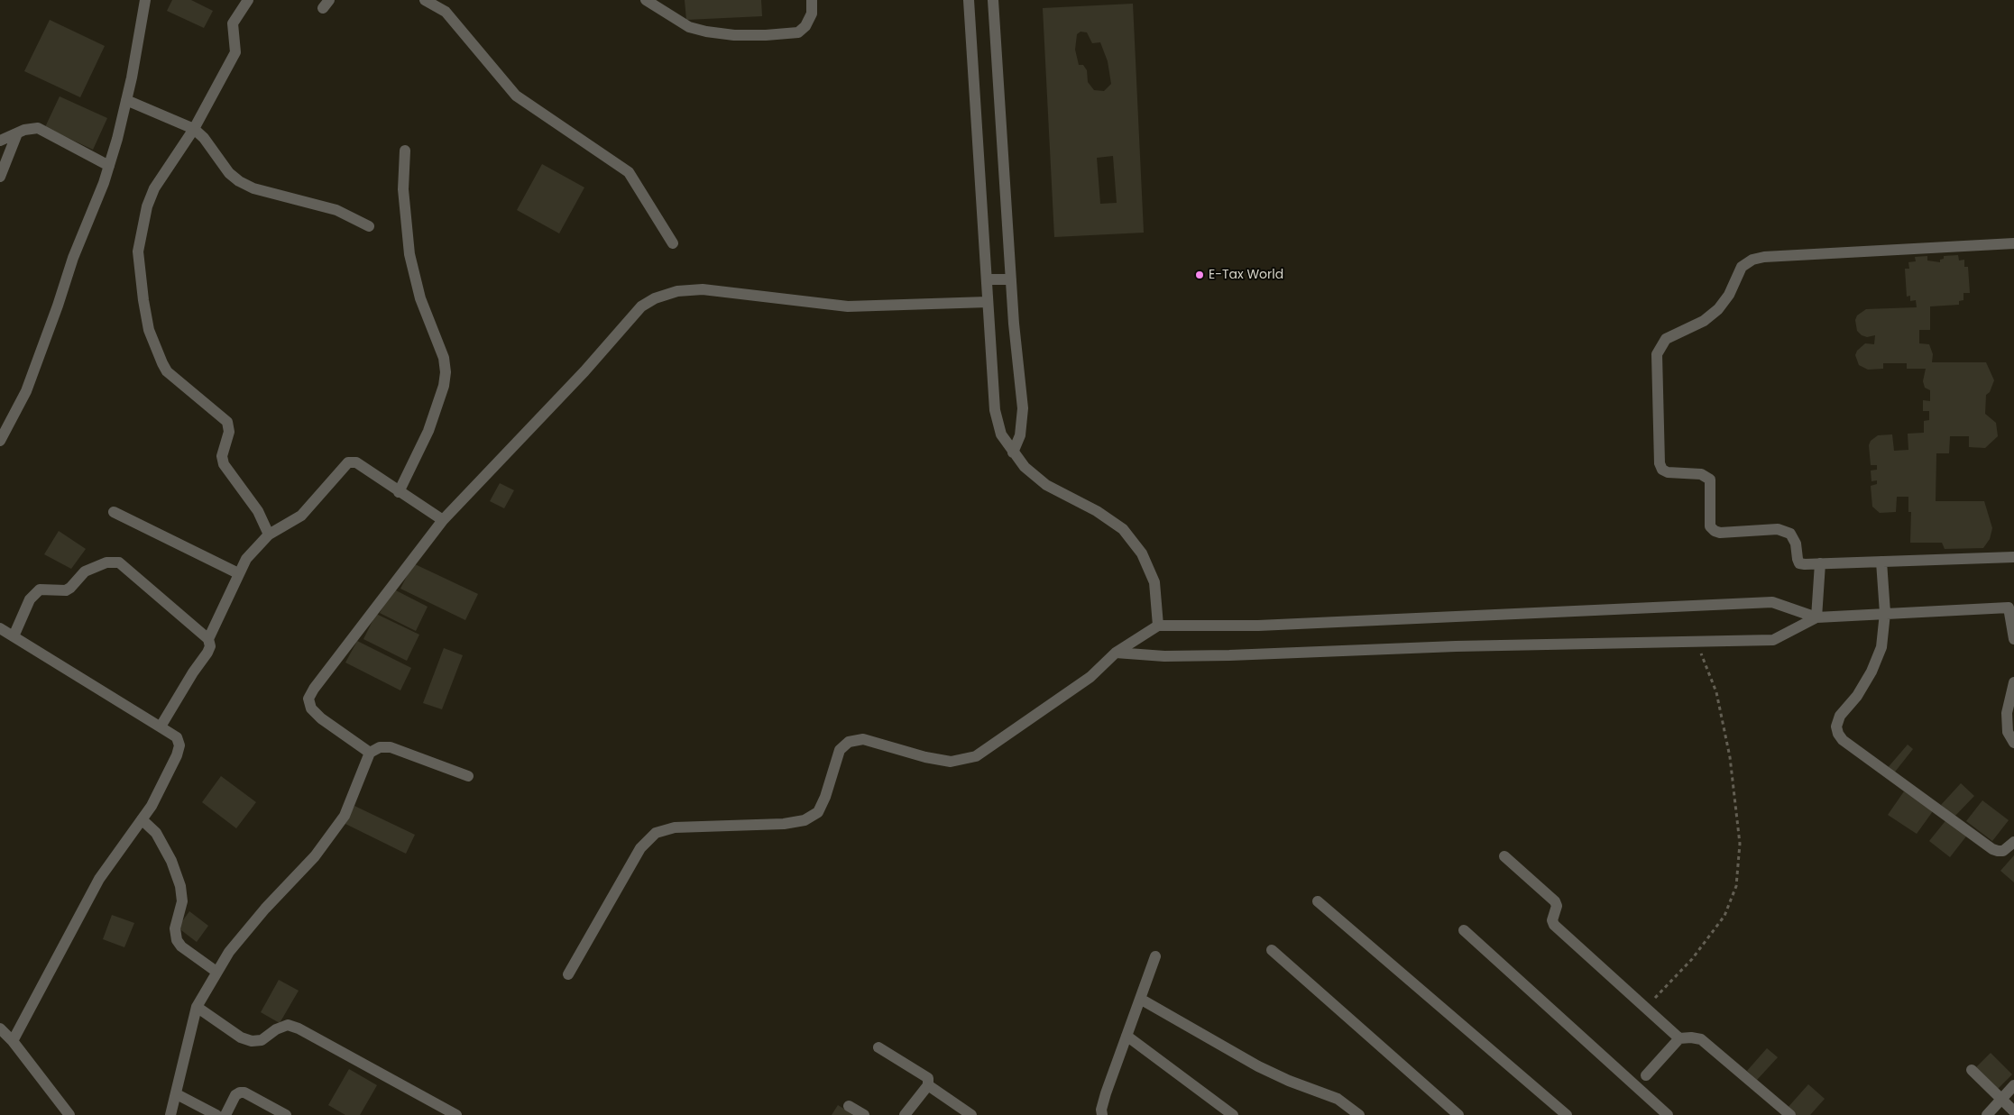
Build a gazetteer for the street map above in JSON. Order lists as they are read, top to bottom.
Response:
{
  "places": ["E-Tax World"]
}
